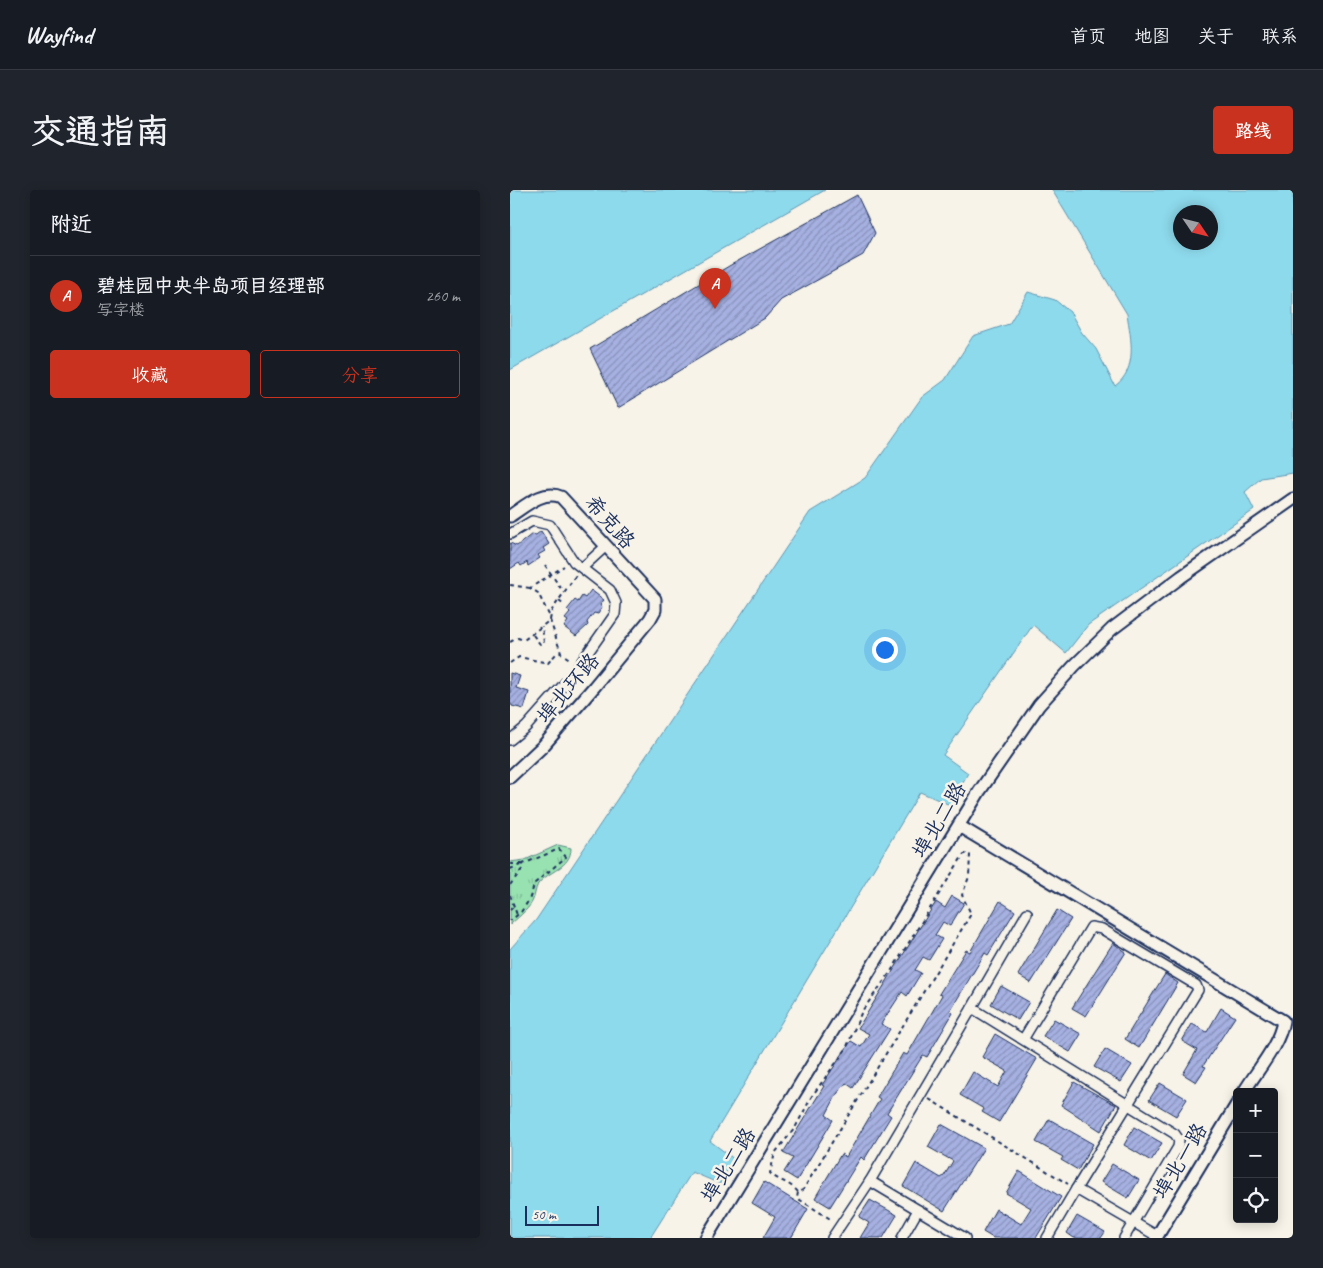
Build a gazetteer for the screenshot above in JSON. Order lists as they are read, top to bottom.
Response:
{
  "streets": {
    "street": [
      "希克路",
      "埠北环路",
      "埠北二路",
      "埠北一路"
    ]
  },
  "crossings": [
    ["希克路", "埠北环路"]
  ],
  "scale_bar": "50 m",
  "north": "bottom right",
  "page": {
    "header": "Wayfind",
    "nav": [
      "首页",
      "地图",
      "关于",
      "联系"
    ],
    "buttons": [
      "路线",
      ["收藏", "分享"]
    ],
    "title": "交通指南",
    "heading": "附近",
    "list": [
      {
        "mark": "A",
        "name": "碧桂园中央半岛项目经理部",
        "note": "写字楼",
        "value": "260 m"
      }
    ],
    "pins": "A",
    "map_buttons": ["+", "−"],
    "scale": "50 m"
  }
}
